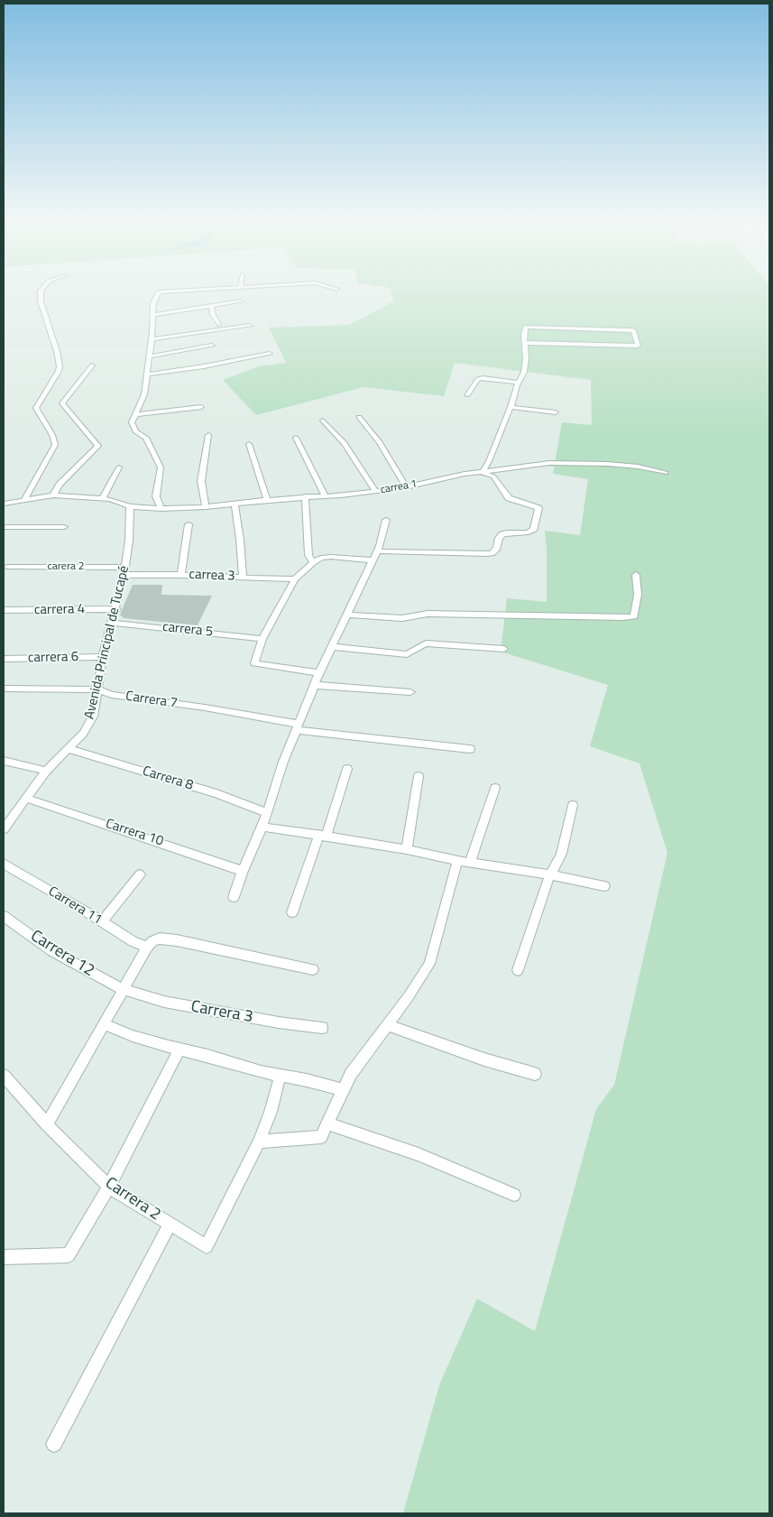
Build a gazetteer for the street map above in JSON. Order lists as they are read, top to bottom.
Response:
{
  "streets": {
    "street": [
      "carrea 1",
      "carera 2",
      "carrea 3",
      "carrera 4",
      "carrera 5",
      "Avenida Principal de Tucapé",
      "carrera 6",
      "Carrera 7",
      "Carrera 8",
      "Carrera 10",
      "Carrera 11",
      "Carrera 12",
      "Carrera 3",
      "Carrera 2"
    ]
  },
  "crossings": [
    ["carrea 1", "Avenida Principal de Tucapé"],
    ["carera 2", "carrea 3"],
    ["carera 2", "Avenida Principal de Tucapé"],
    ["carrera 4", "Avenida Principal de Tucapé"],
    ["carrera 5", "Avenida Principal de Tucapé"],
    ["Avenida Principal de Tucapé", "carrera 6"],
    ["Avenida Principal de Tucapé", "Carrera 7"],
    ["Avenida Principal de Tucapé", "Carrera 8"],
    ["Avenida Principal de Tucapé", "Carrera 10"],
    ["Carrera 12", "Carrera 3"]
  ]
}
